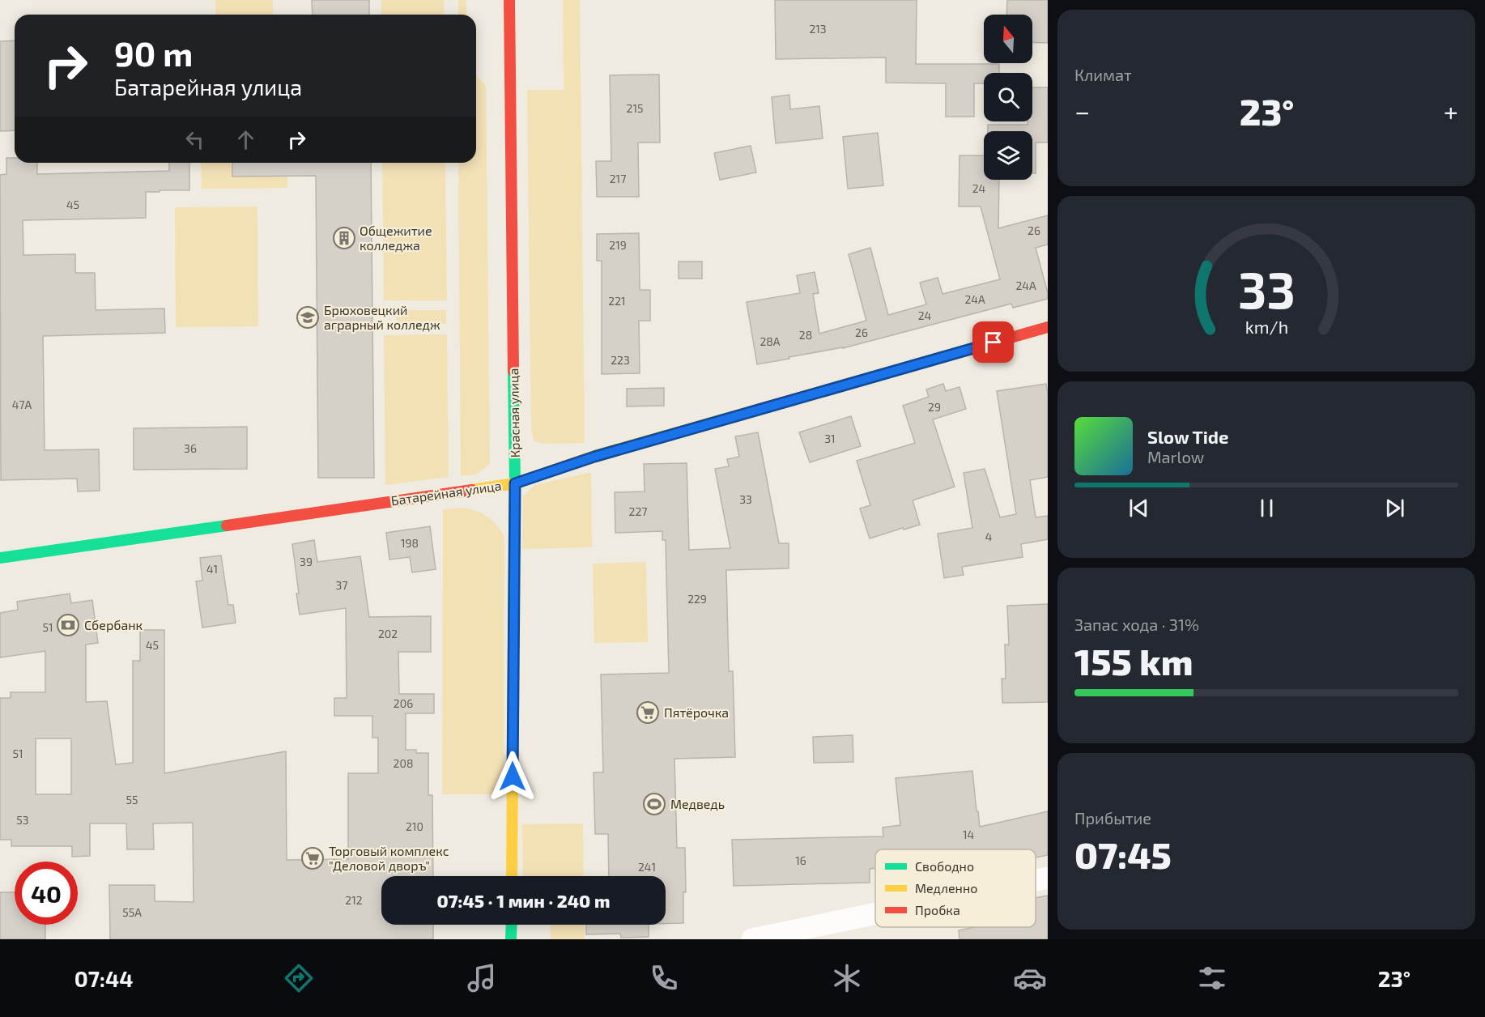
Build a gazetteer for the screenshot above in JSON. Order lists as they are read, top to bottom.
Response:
{
  "streets": {
    "street": ["Красная улица", "Батарейная улица"]
  },
  "crossings": [
    ["Красная улица", "Батарейная улица"]
  ],
  "places": {
    "building": ["Общежитие колледжа"],
    "school or university": ["Брюховецкий аграрный колледж"],
    "bank": ["Сбербанк"],
    "supermarket": ["Пятёрочка", "Торговый комплекс \"Деловой дворъ\""],
    "sports": ["Медведь"]
  },
  "house_numbers": [
    "213",
    "215",
    "217",
    "24",
    "45",
    "26",
    "219",
    "24А",
    "24А",
    "221",
    "24",
    "26",
    "28",
    "28А",
    "223",
    "47А",
    "29",
    "31",
    "36",
    "33",
    "227",
    "4",
    "198",
    "39",
    "41",
    "37",
    "229",
    "51",
    "202",
    "45",
    "206",
    "51",
    "208",
    "55",
    "53",
    "210",
    "14",
    "16",
    "241",
    "212",
    "55А"
  ],
  "legend": ["Свободно", "Медленно", "Пробка"],
  "north": "top",
  "page": {
    "tile": [
      "Климат",
      ["Запас хода · 31%", "155 km"],
      ["Прибытие", "07:45"]
    ],
    "turn": ["90 m", "Батарейная улица"],
    "heat": ["−", "23°", "+"],
    "song": ["Slow Tide", "Marlow"],
    "limit": "40",
    "trip": "07:45 · 1 мин · 240 m",
    "tabs": ["07:44", "23°"],
    "gauge": ["33", "km/h"]
  }
}
